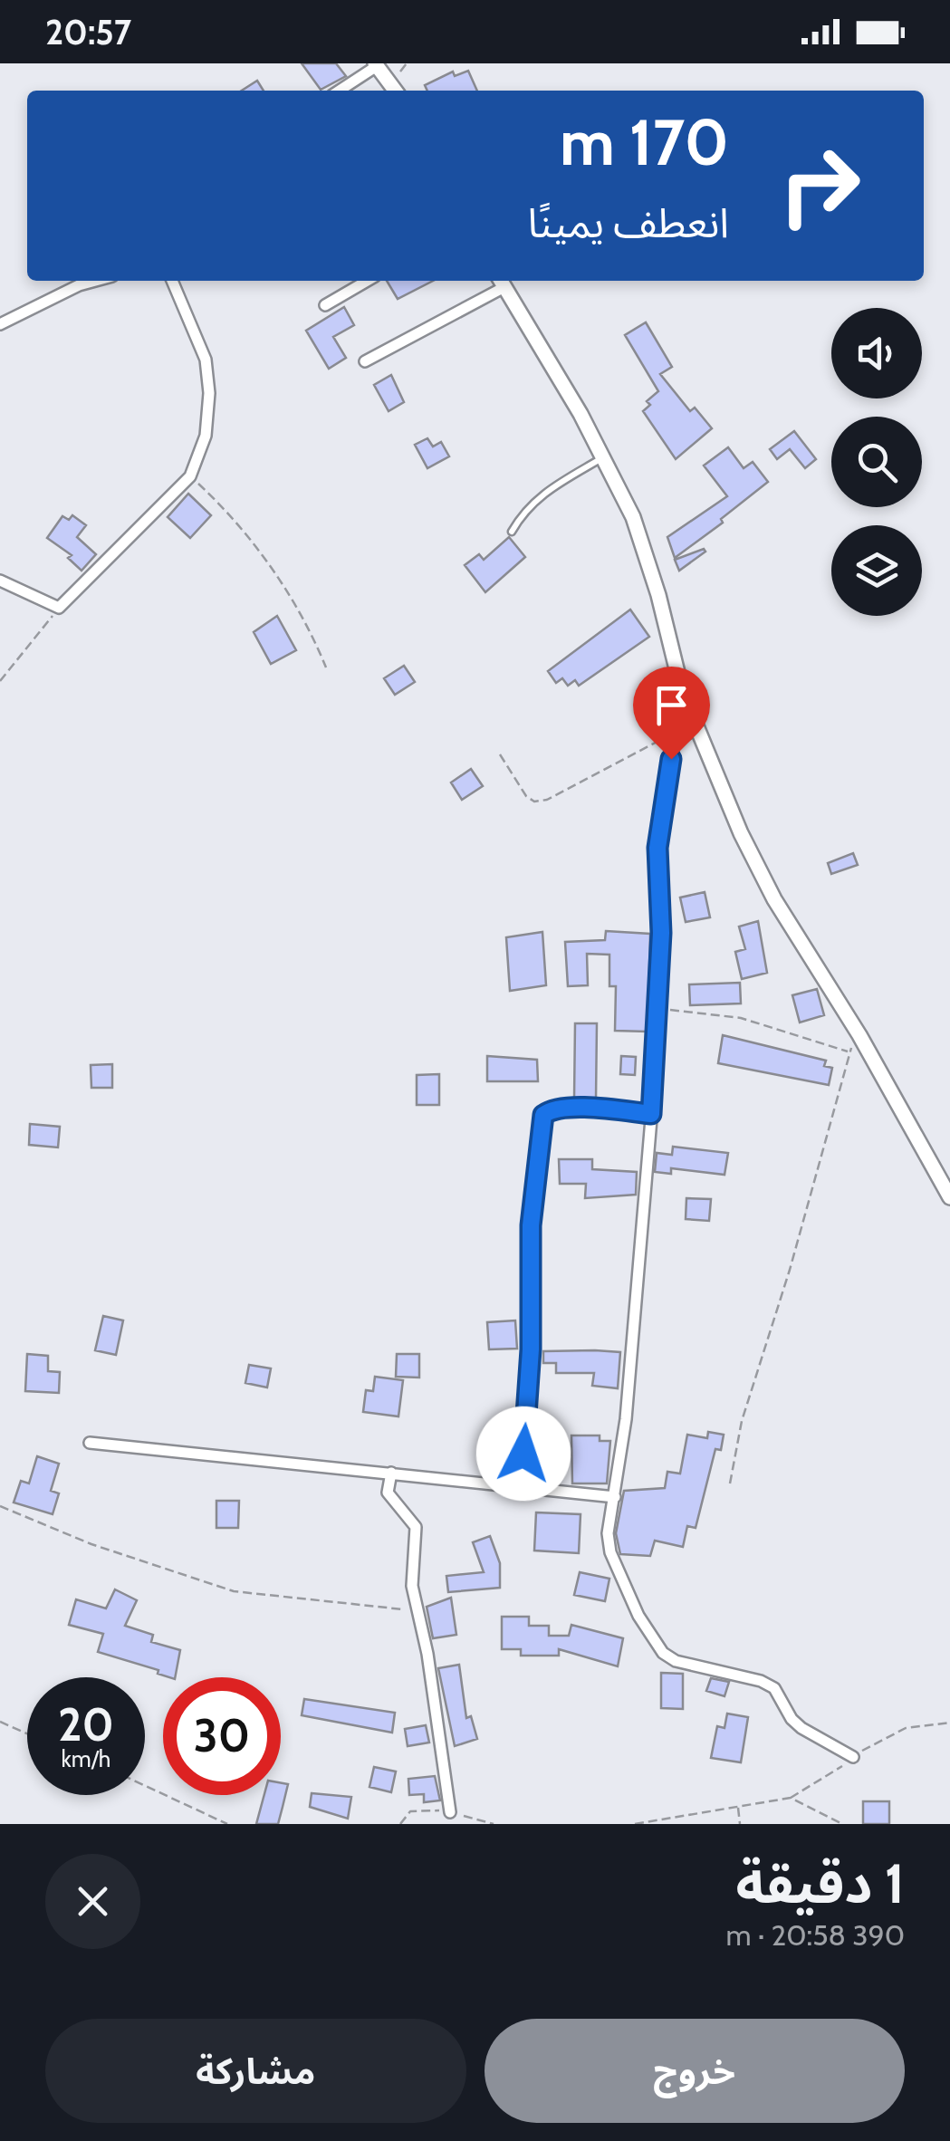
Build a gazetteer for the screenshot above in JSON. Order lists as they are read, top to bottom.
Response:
{
  "page": {
    "status": "20:57",
    "turn": ["170 m", "انعطف يمينًا"],
    "speed": "20 km/h",
    "limit": "30",
    "heading": ["1 دقيقة", "390 m · 20:58"],
    "buttons": ["خروج", "مشاركة"]
  }
}
